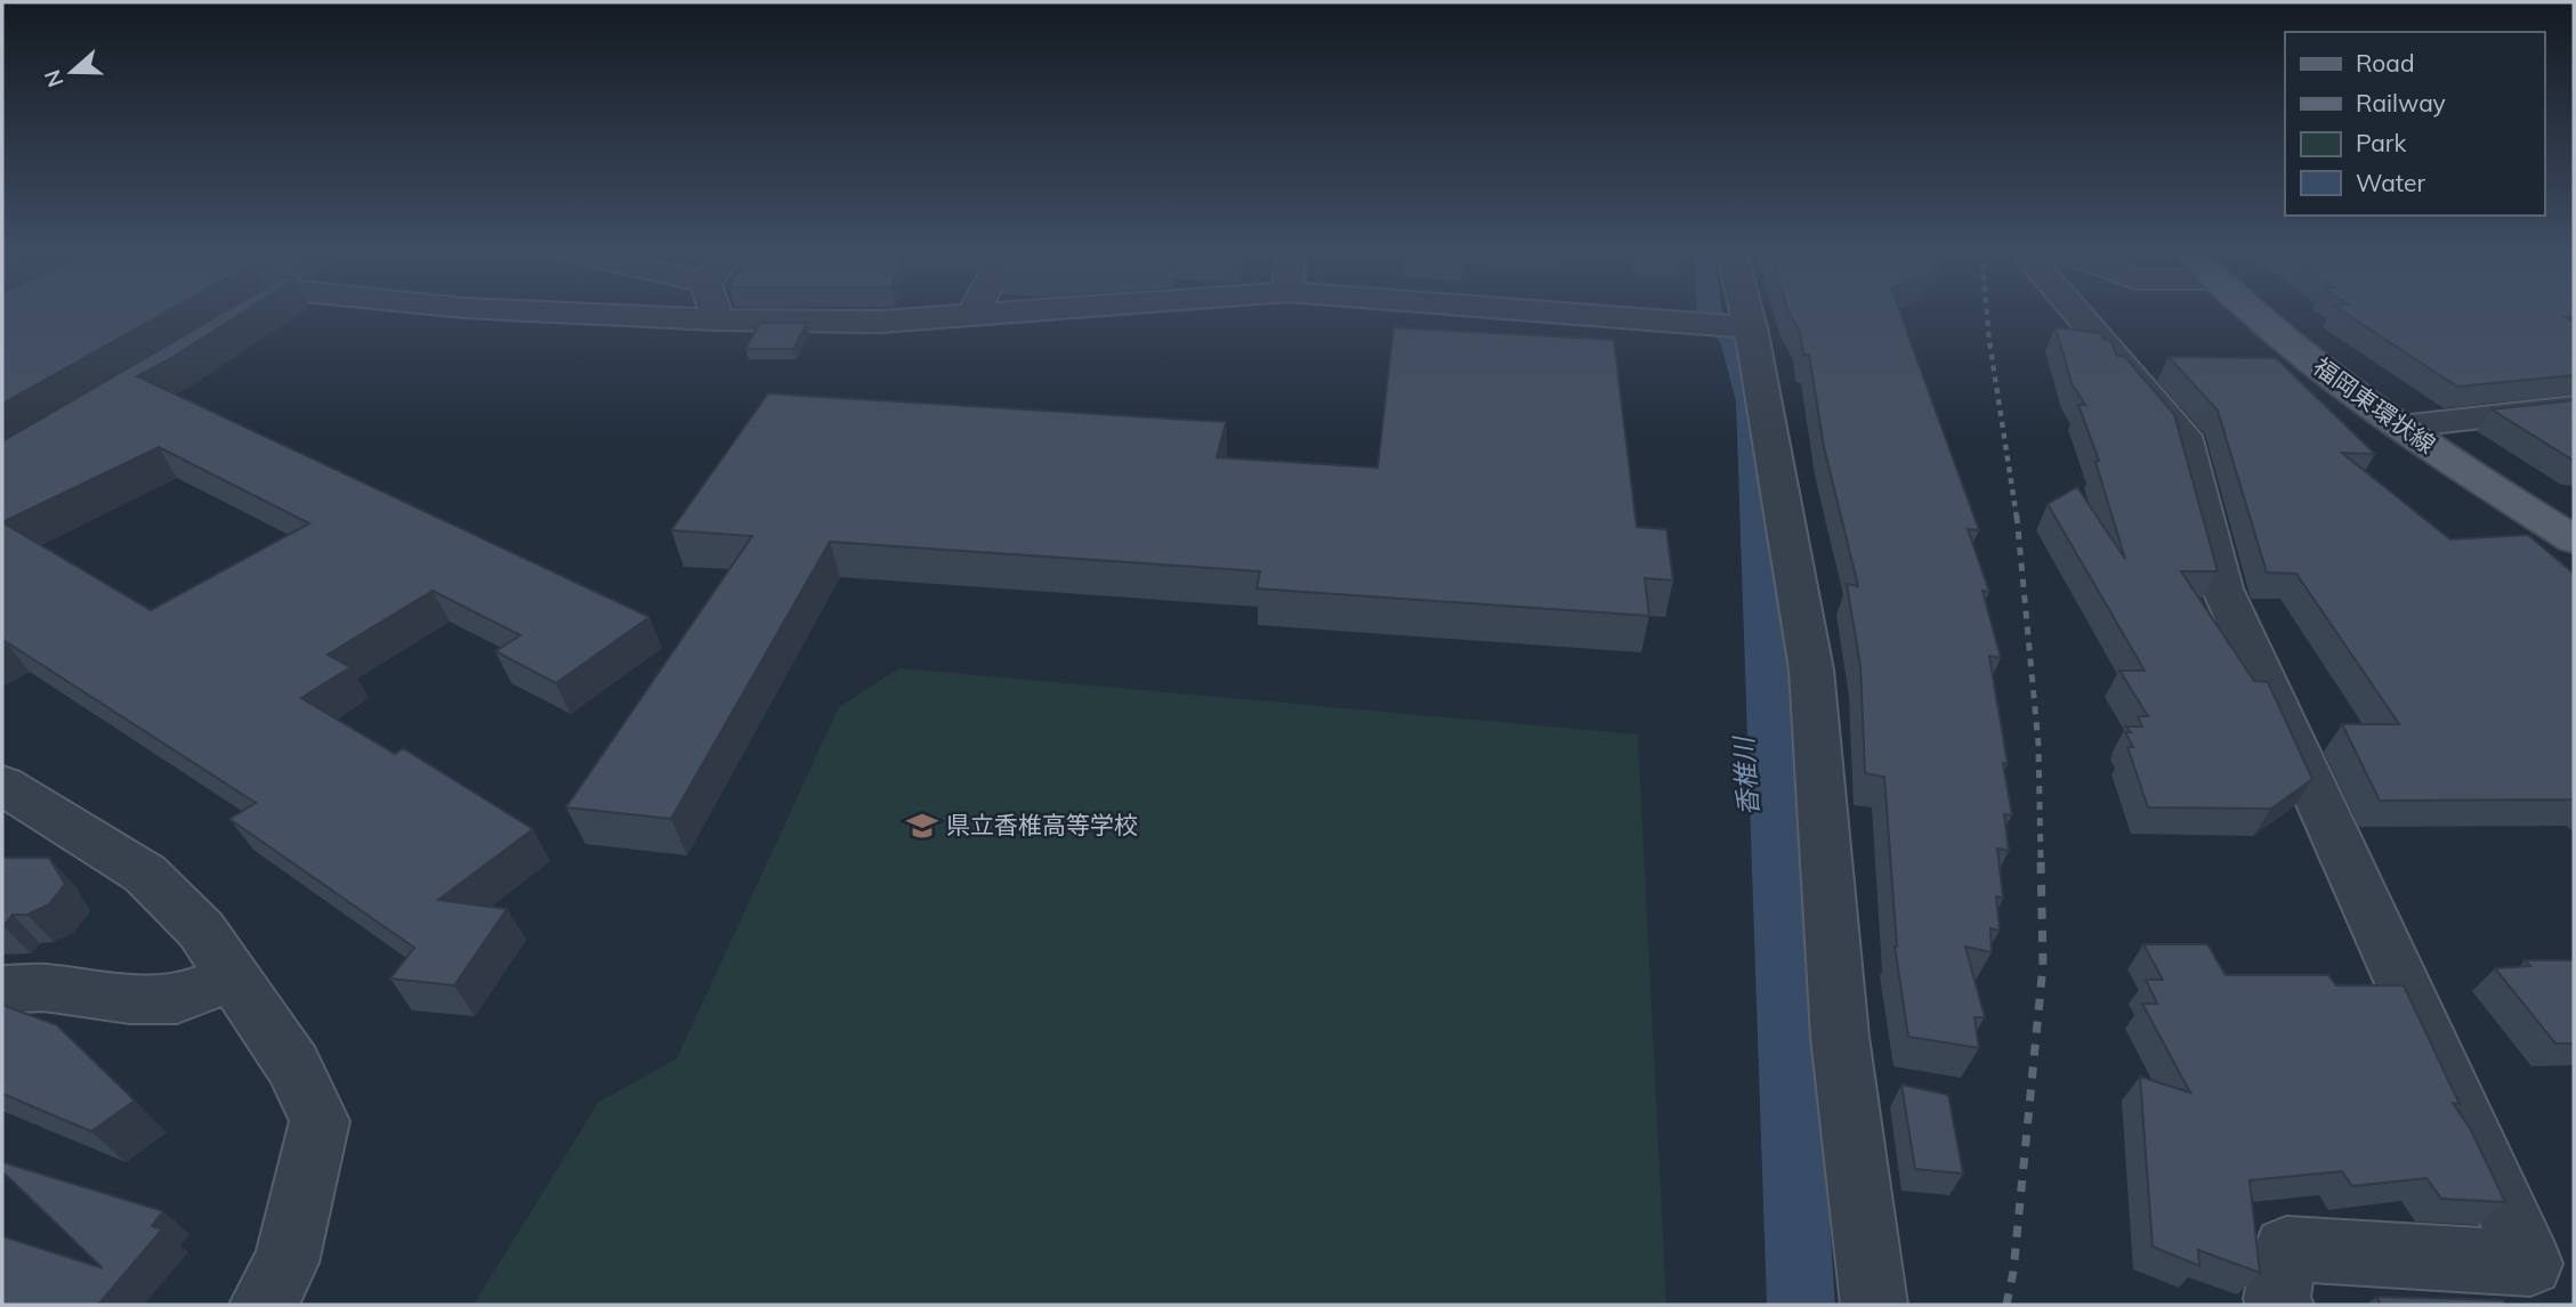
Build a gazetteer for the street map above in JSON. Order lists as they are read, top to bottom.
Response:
{
  "streets": {
    "main road": ["福岡東環状線"]
  },
  "water": ["香椎川"],
  "places": {
    "school or university": ["県立香椎高等学校"]
  },
  "legend": [
    "Road",
    "Railway",
    "Park",
    "Water"
  ],
  "north": "left"
}
